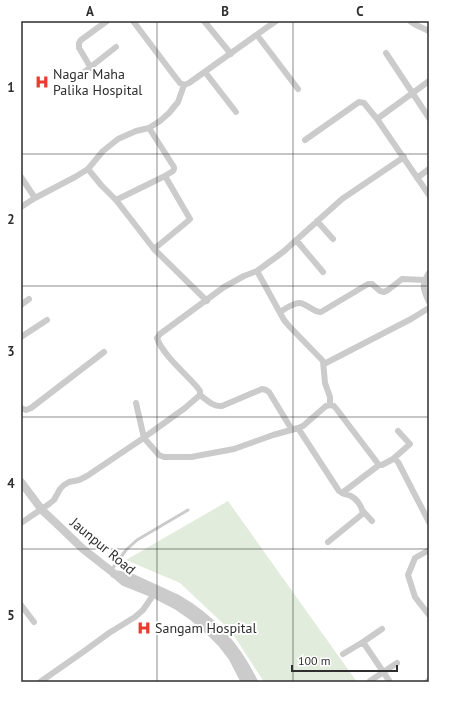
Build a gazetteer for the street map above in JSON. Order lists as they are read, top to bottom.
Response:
{
  "streets": {
    "street": ["Jaunpur Road"]
  },
  "places": {
    "hospital": ["Nagar Maha Palika Hospital", "Sangam Hospital"]
  },
  "scale_bar": "100 m",
  "grid": {
    "columns": ["A", "B", "C"],
    "rows": [
      "1",
      "2",
      "3",
      "4",
      "5"
    ]
  }
}
